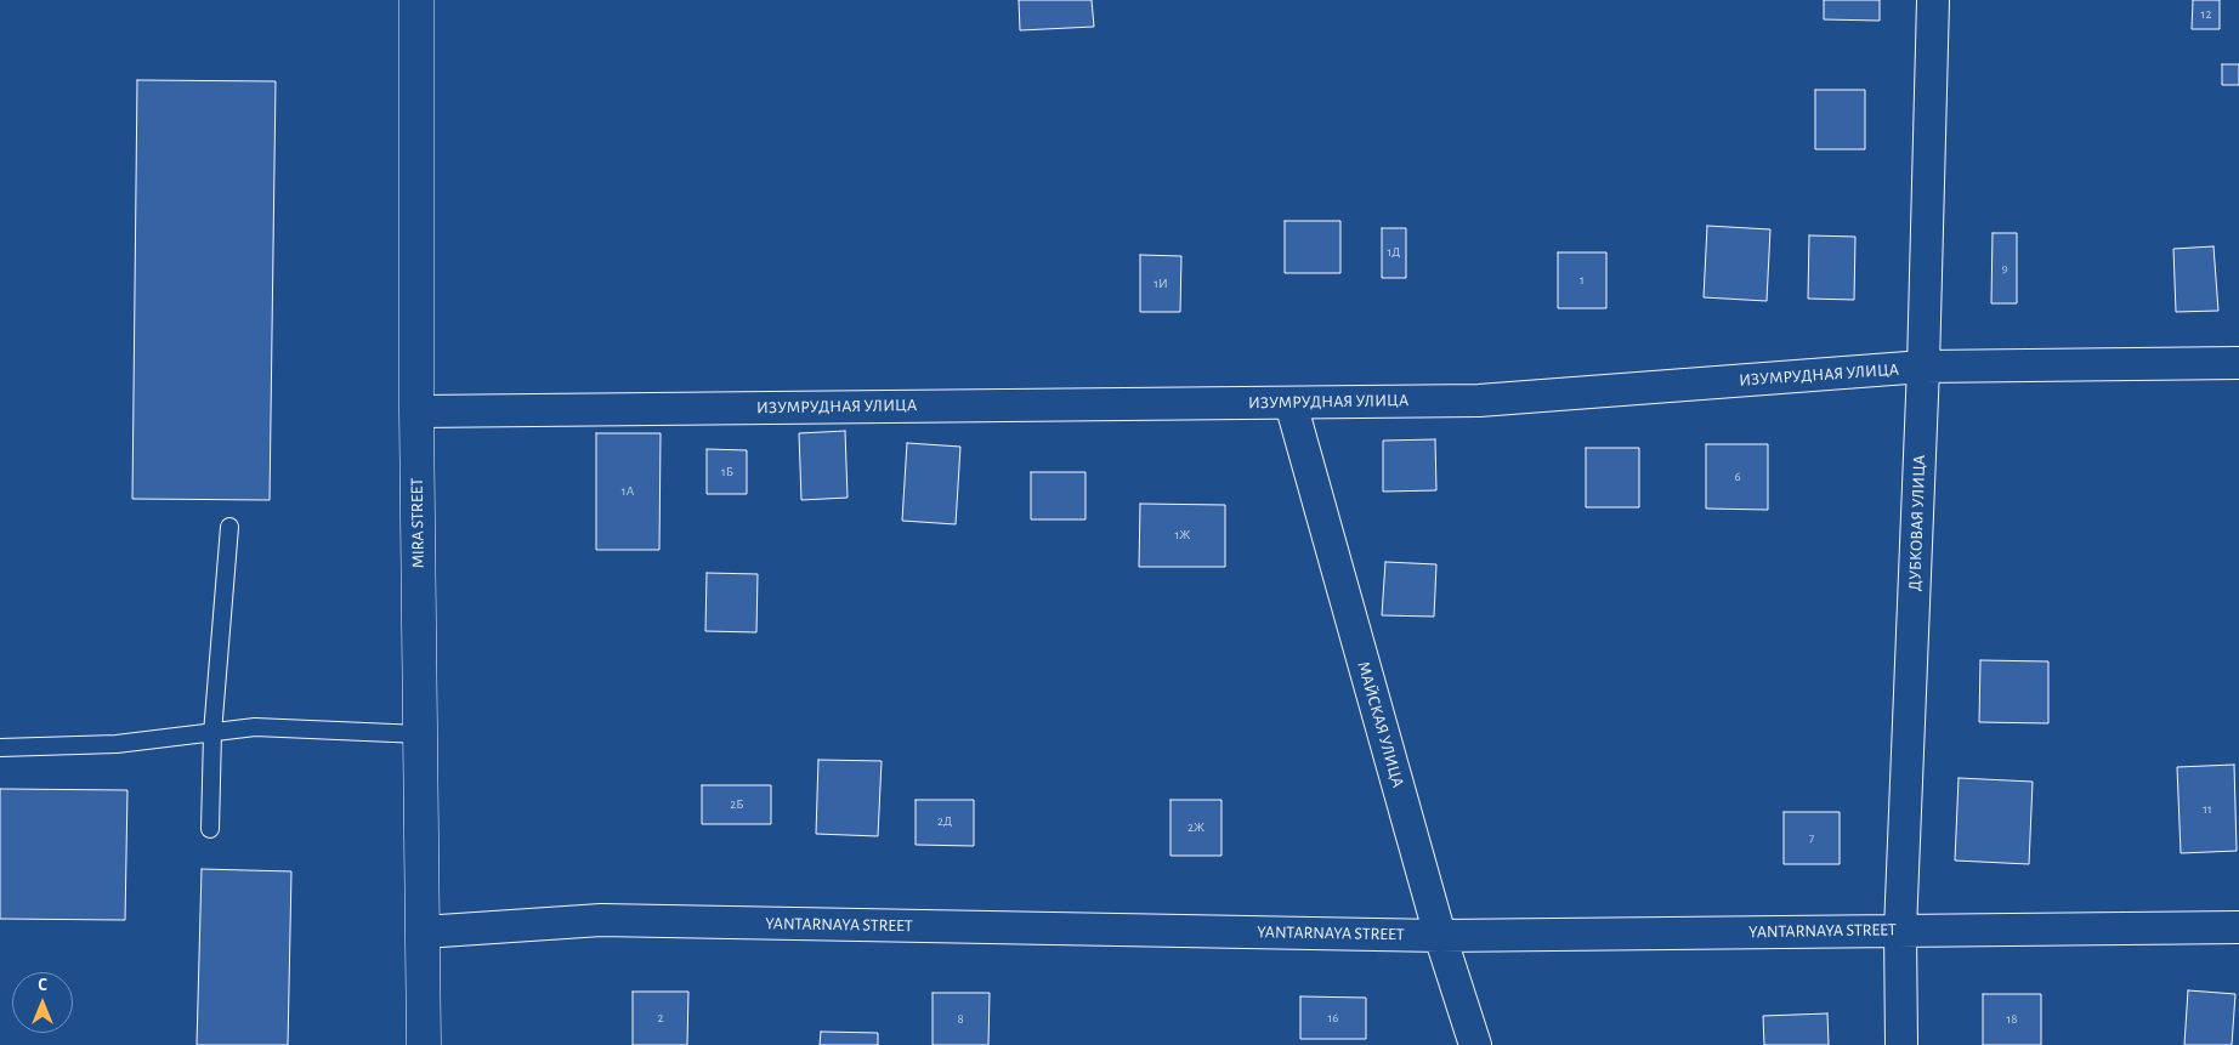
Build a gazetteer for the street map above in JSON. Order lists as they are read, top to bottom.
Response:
{
  "streets": {
    "main road": ["MIRA STREET"],
    "street": [
      "ИЗУМРУДНАЯ УЛИЦА",
      "ДУБКОВАЯ УЛИЦА",
      "МАЙСКАЯ УЛИЦА",
      "YANTARNAYA STREET"
    ]
  },
  "crossings": [
    ["ИЗУМРУДНАЯ УЛИЦА", "MIRA STREET"],
    ["ИЗУМРУДНАЯ УЛИЦА", "ДУБКОВАЯ УЛИЦА"],
    ["ИЗУМРУДНАЯ УЛИЦА", "МАЙСКАЯ УЛИЦА"],
    ["MIRA STREET", "YANTARNAYA STREET"],
    ["ДУБКОВАЯ УЛИЦА", "YANTARNAYA STREET"],
    ["МАЙСКАЯ УЛИЦА", "YANTARNAYA STREET"]
  ],
  "house_numbers": [
    "12",
    "1Д",
    "9",
    "1",
    "1И",
    "1Б",
    "6",
    "1А",
    "1Ж",
    "2Б",
    "11",
    "2Д",
    "2Ж",
    "7",
    "2",
    "16",
    "8",
    "18"
  ],
  "north": "top"
}
